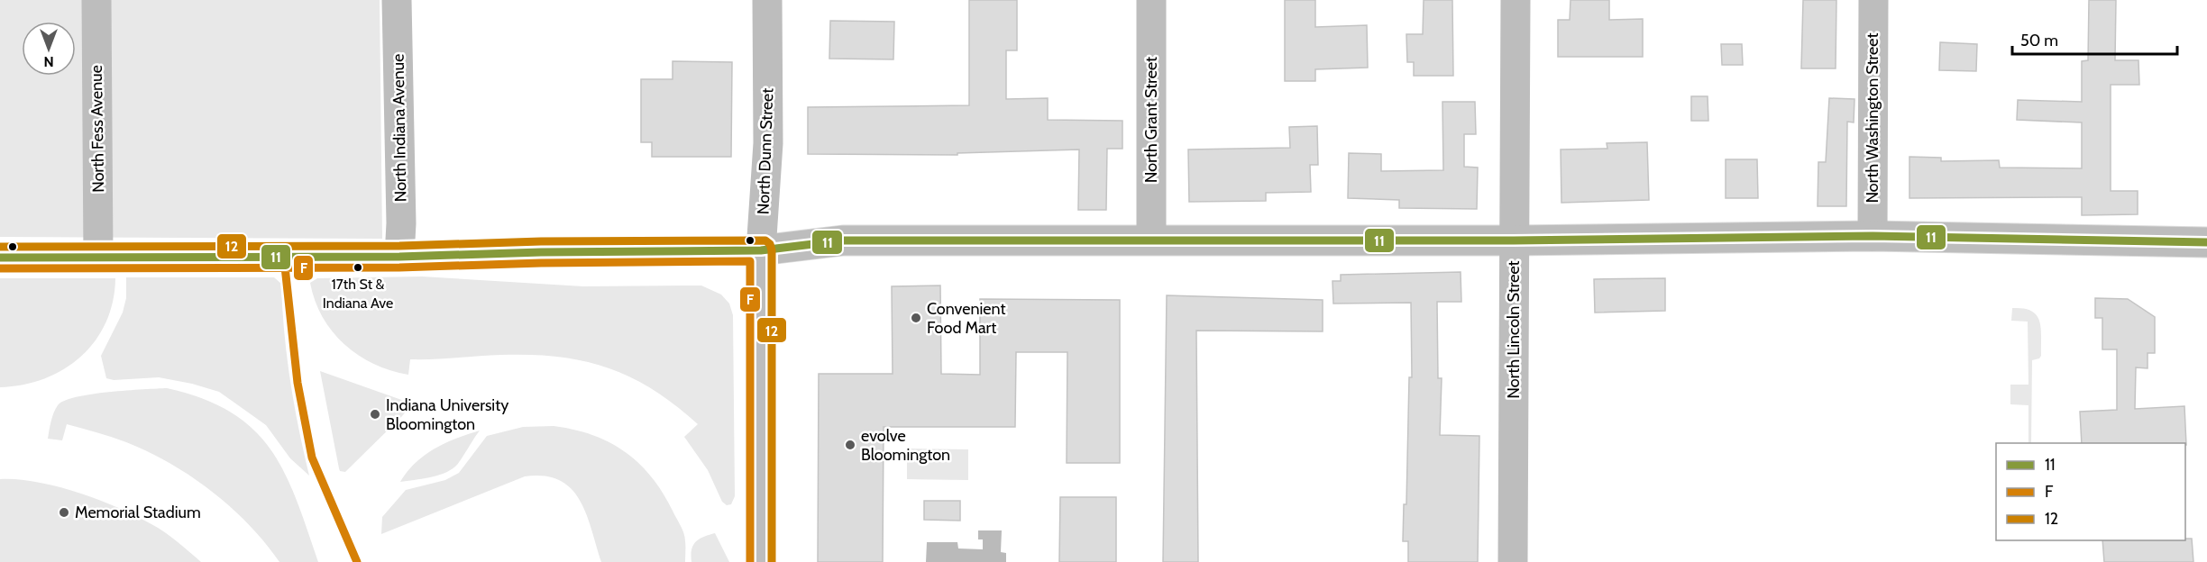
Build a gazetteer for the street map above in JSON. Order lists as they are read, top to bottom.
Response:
{
  "streets": {
    "main road": [
      "North Washington Street",
      "North Grant Street",
      "North Indiana Avenue",
      "North Fess Avenue",
      "North Dunn Street",
      "North Lincoln Street"
    ]
  },
  "places": [
    "17th St & Indiana Ave",
    "Convenient Food Mart",
    "Indiana University Bloomington",
    "evolve Bloomington",
    "Memorial Stadium"
  ],
  "lines": ["transit line 11", "transit line 12", "transit line F"],
  "legend": ["11", "F", "12"],
  "scale_bar": "50 m",
  "north": "bottom"
}
